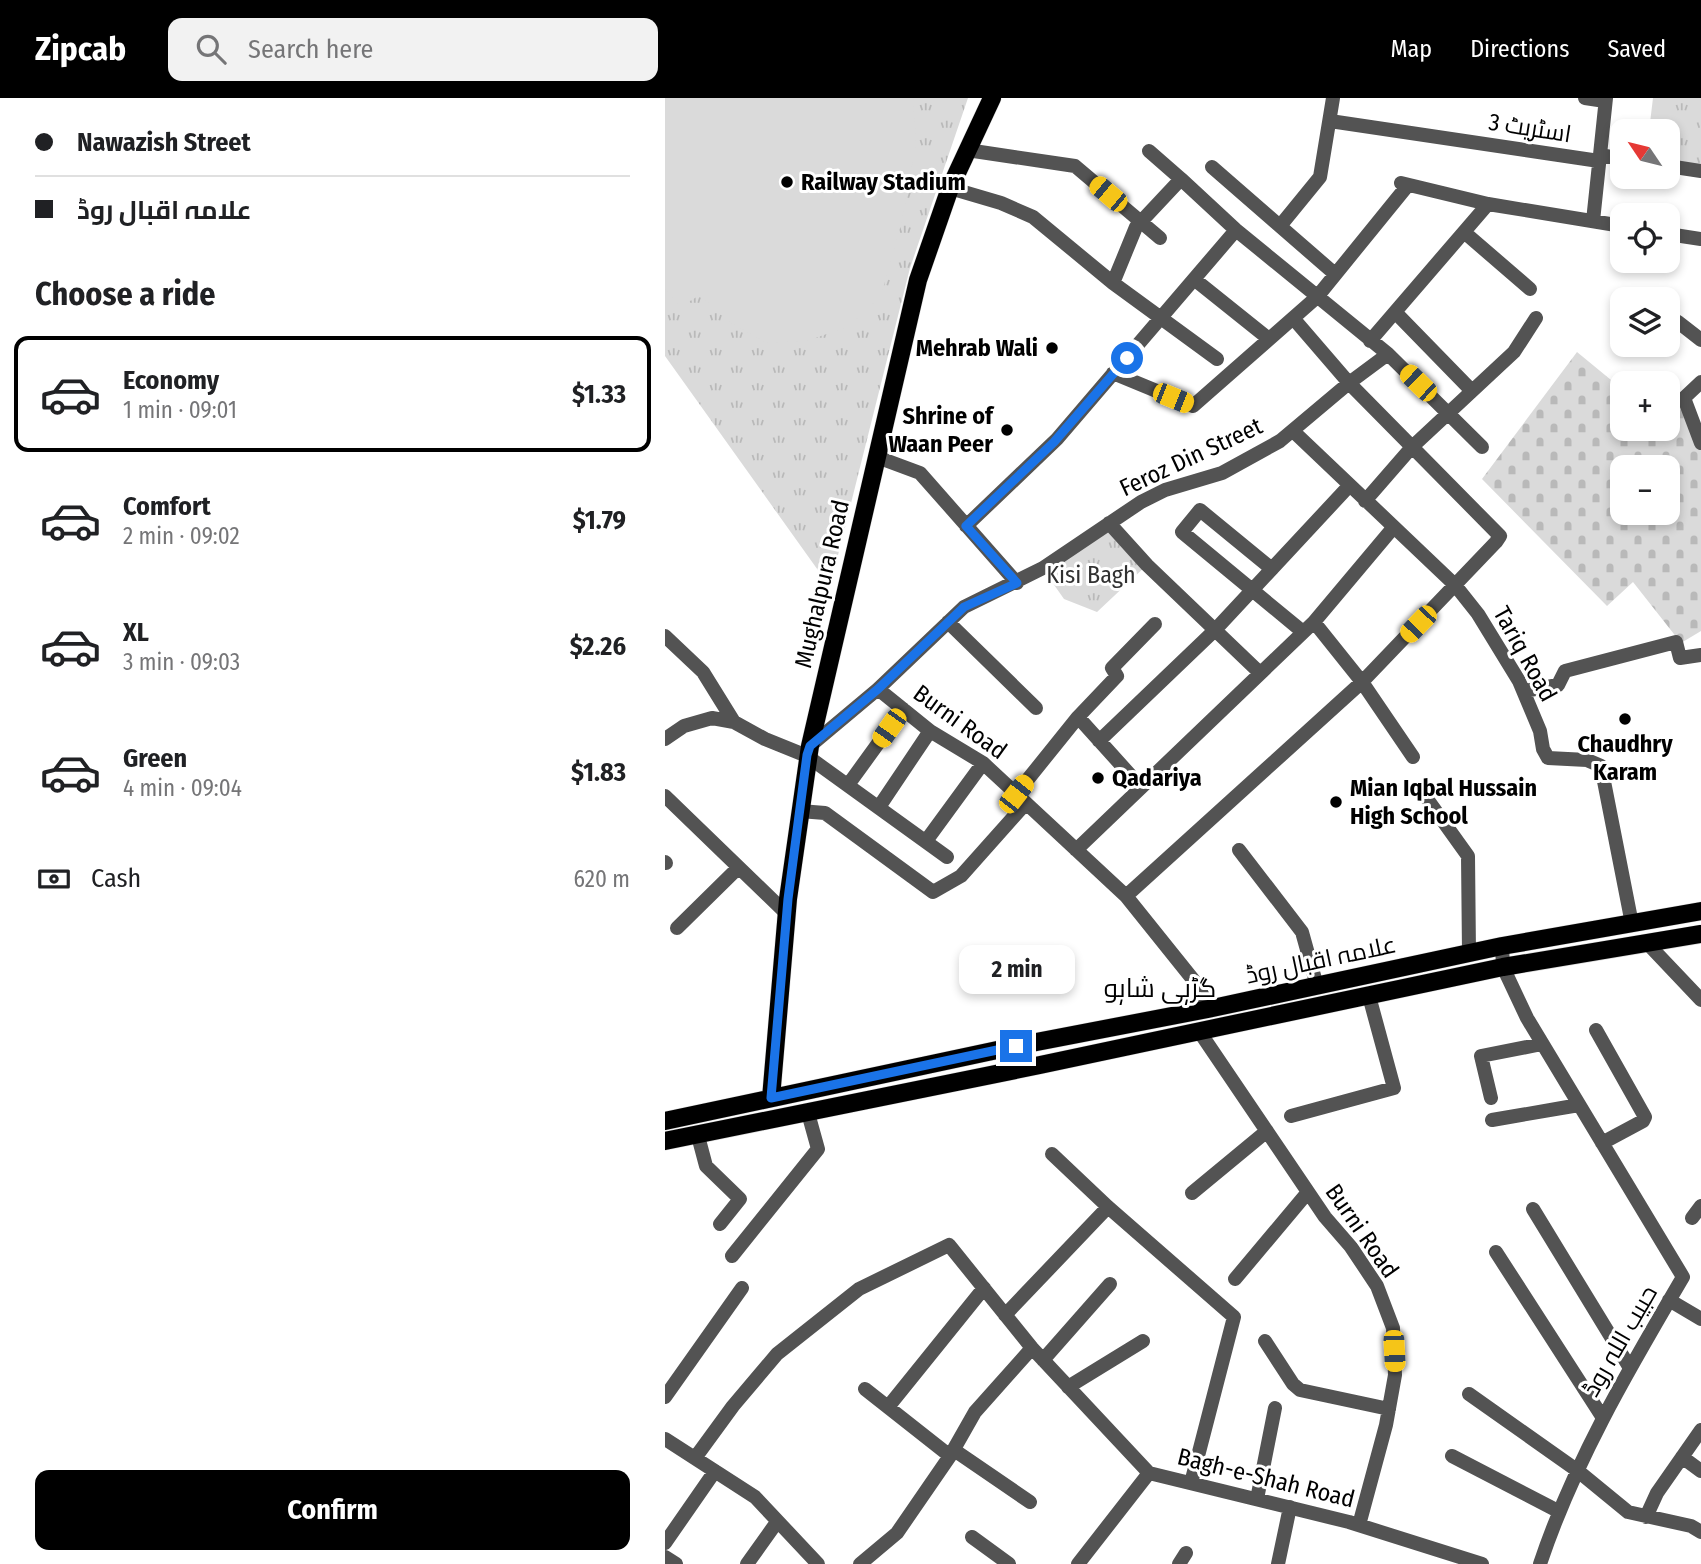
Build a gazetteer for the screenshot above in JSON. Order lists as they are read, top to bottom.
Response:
{
  "streets": {
    "main road": ["Mughalpura Road", "علامہ اقبال روڈ"],
    "street": [
      "اسٹریٹ 3",
      "Feroz Din Street",
      "Tariq Road",
      "Burni Road",
      "حبیب اللہ روڈ",
      "Bagh-e-Shah Road"
    ]
  },
  "crossings": [
    ["Feroz Din Street", "Mughalpura Road"],
    ["Feroz Din Street", "Tariq Road"],
    ["Feroz Din Street", "Burni Road"],
    ["Mughalpura Road", "علامہ اقبال روڈ"],
    ["Tariq Road", "علامہ اقبال روڈ"],
    ["Burni Road", "علامہ اقبال روڈ"],
    ["Burni Road", "Bagh-e-Shah Road"],
    ["علامہ اقبال روڈ", "حبیب اللہ روڈ"]
  ],
  "districts": ["گڑہی شاہو"],
  "parks": ["Kisi Bagh"],
  "places": [
    "Railway Stadium",
    "Mehrab Wali",
    "Shrine of Waan Peer",
    "Chaudhry Karam",
    "Qadariya",
    "Mian Iqbal Hussain High School"
  ],
  "north": "top left",
  "page": {
    "header": "Zipcab",
    "search": "Search here",
    "nav": ["Map", "Directions", "Saved"],
    "banner": ["Nawazish Street", "علامہ اقبال روڈ"],
    "map_buttons": ["+", "−"],
    "heading": "Choose a ride",
    "list": [
      {
        "name": "Economy",
        "note": "1 min · 09:01",
        "value": "$1.33"
      },
      {
        "name": "Comfort",
        "note": "2 min · 09:02",
        "value": "$1.79"
      },
      {
        "name": "XL",
        "note": "3 min · 09:03",
        "value": "$2.26"
      },
      {
        "name": "Green",
        "note": "4 min · 09:04",
        "value": "$1.83"
      }
    ],
    "pay": ["Cash", "620 m"],
    "bubble": "2 min",
    "buttons": "Confirm"
  }
}
